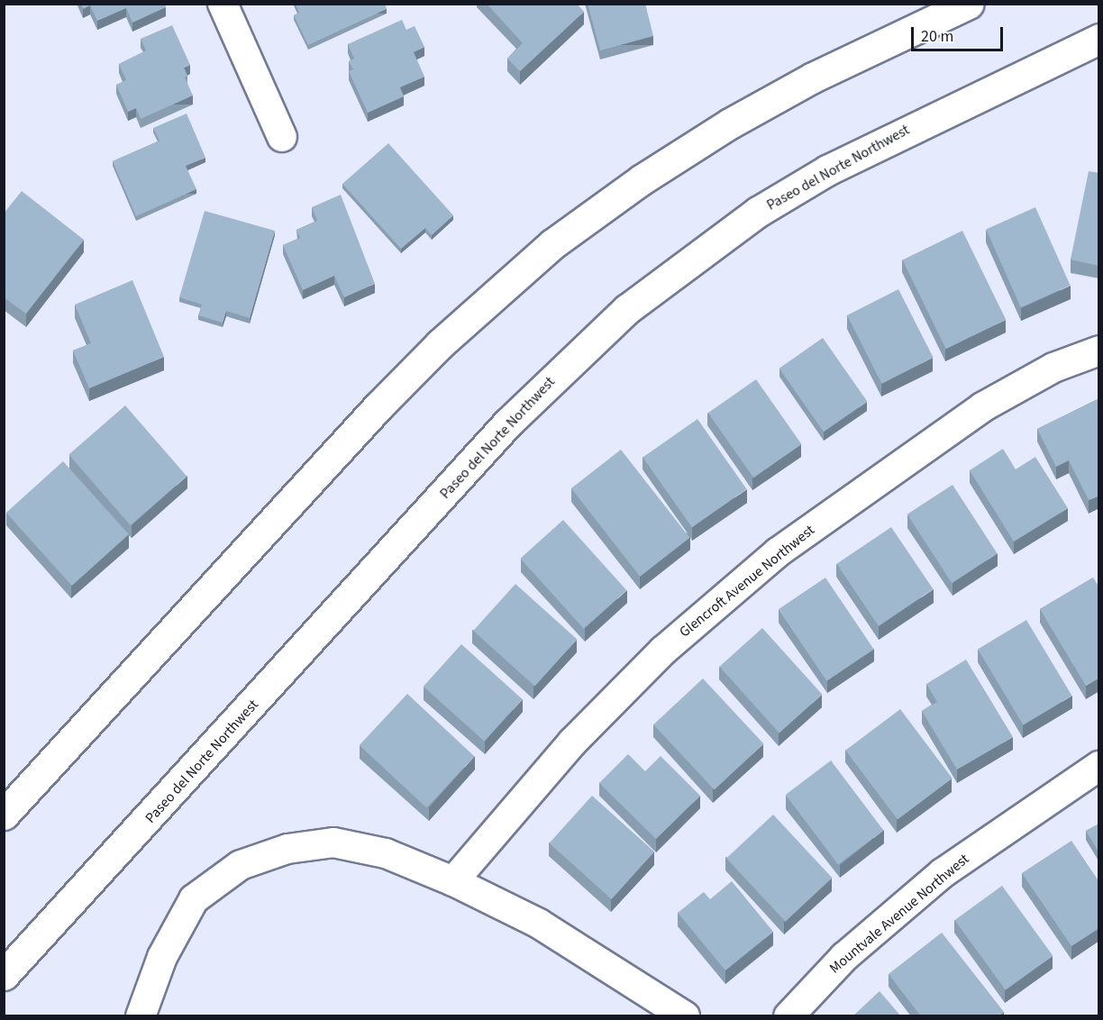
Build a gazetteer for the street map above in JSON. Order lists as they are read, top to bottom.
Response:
{
  "streets": {
    "main road": ["Paseo del Norte Northwest"],
    "street": ["Glencroft Avenue Northwest", "Mountvale Avenue Northwest"]
  },
  "scale_bar": "20 m"
}
